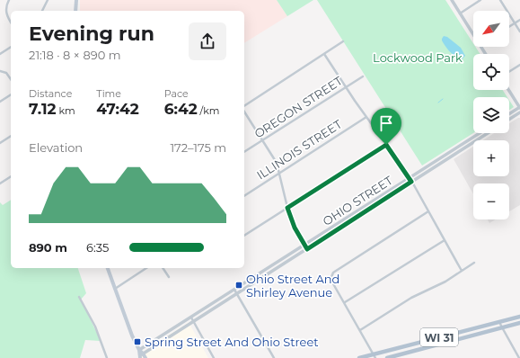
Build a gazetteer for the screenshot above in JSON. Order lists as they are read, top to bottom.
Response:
{
  "streets": {
    "main road": ["WI 31"],
    "street": ["OREGON STREET", "ILLINOIS STREET", "OHIO STREET"]
  },
  "parks": ["Lockwood Park"],
  "places": {
    "transit": ["Ohio Street And Shirley Avenue", "Spring Street And Ohio Street"]
  },
  "north": "bottom left",
  "page": {
    "map_buttons": ["+", "−"],
    "heading": ["Evening run", "21:18 · 8 × 890 m"],
    "stats": [
      ["Distance", "7.12 km"],
      ["Time", "47:42"],
      ["Pace", "6:42 /km"]
    ],
    "chart": ["Elevation", "172–175 m"],
    "list": [
      {
        "name": "890 m",
        "note": "6:35"
      }
    ]
  }
}
